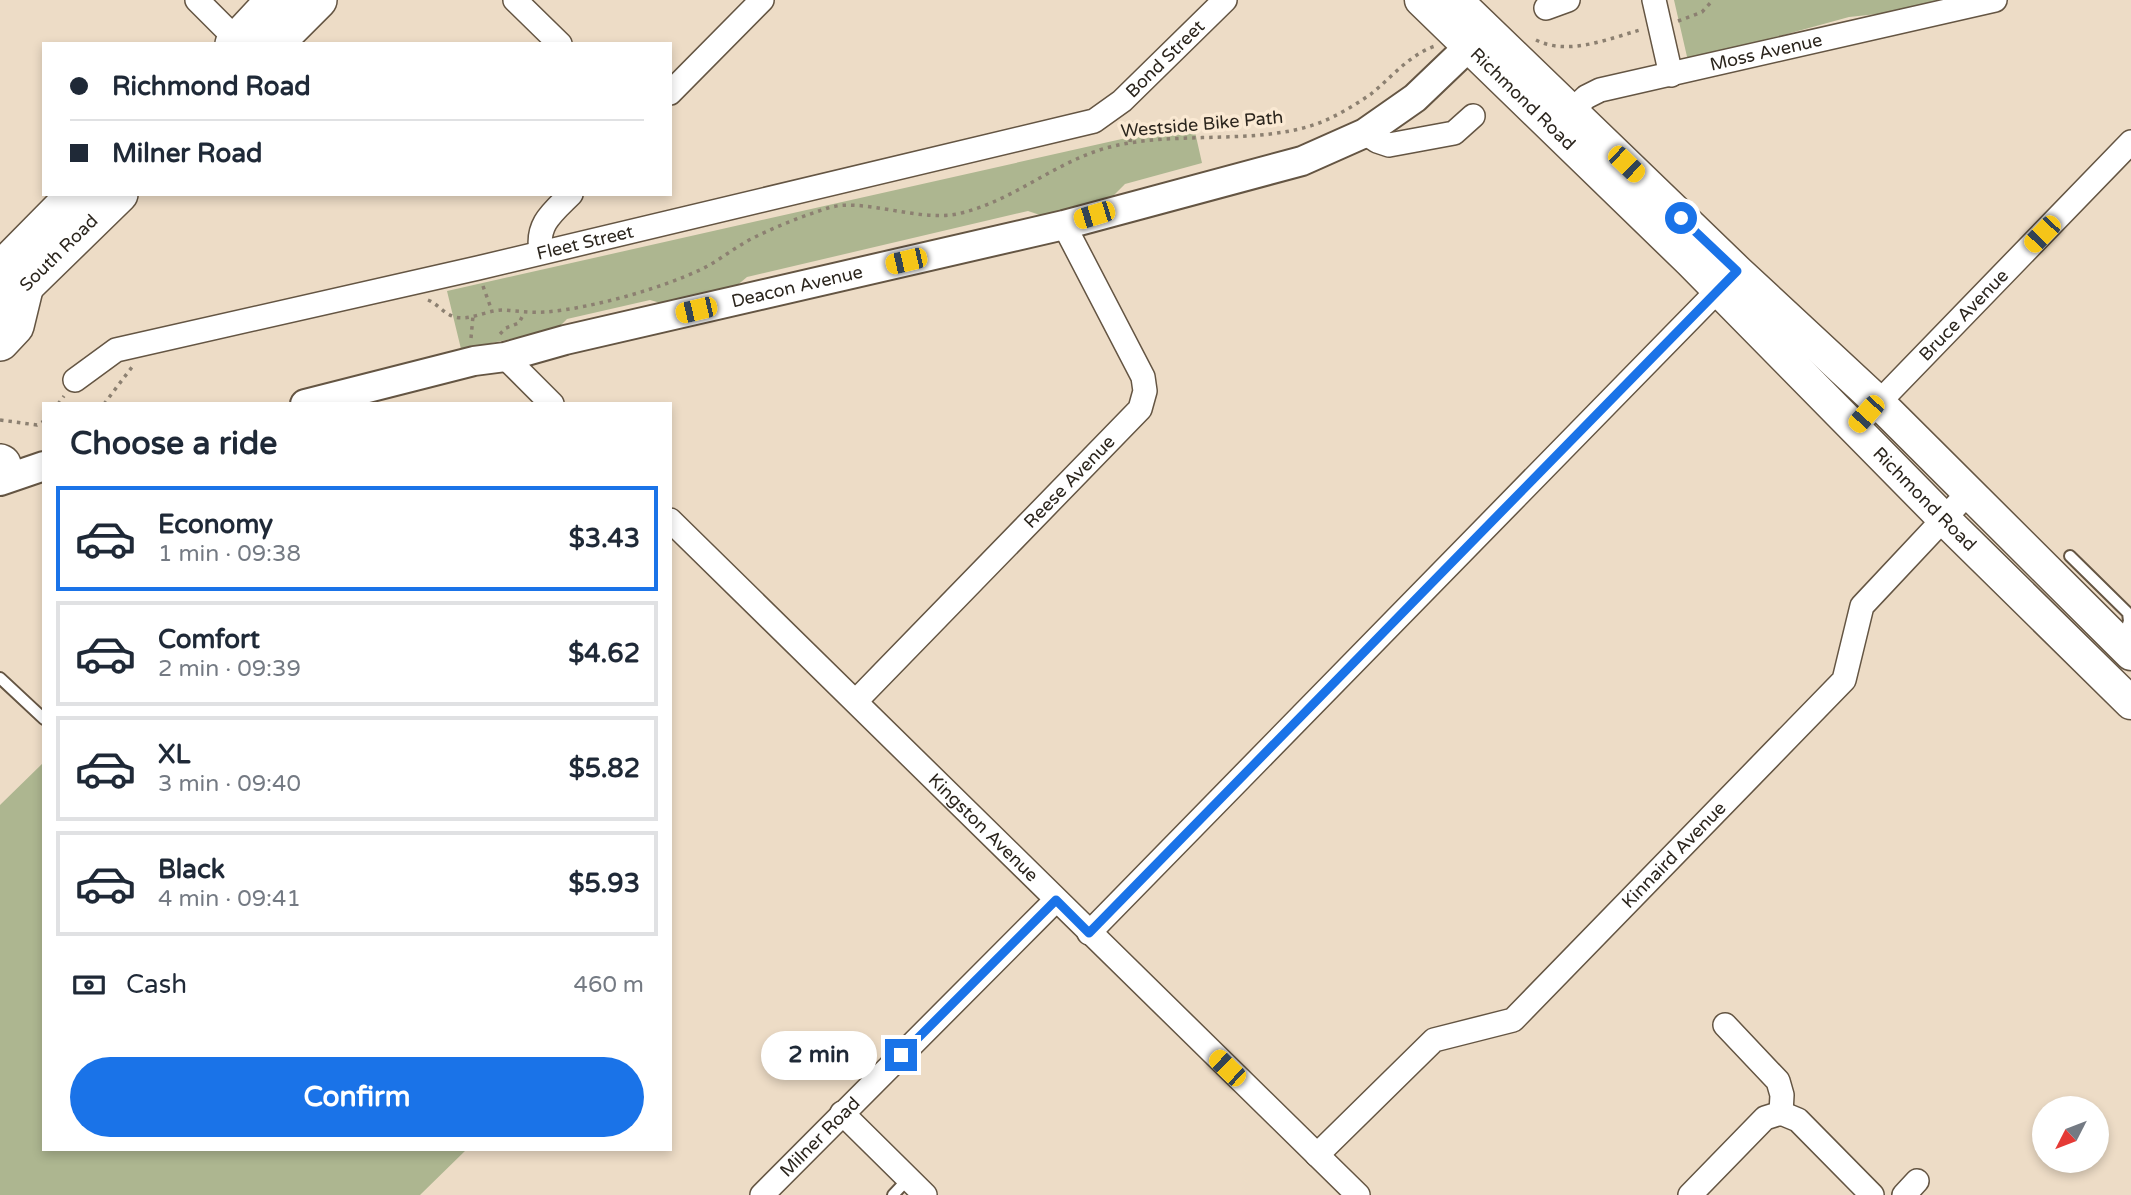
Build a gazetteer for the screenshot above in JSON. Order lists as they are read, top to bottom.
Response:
{
  "streets": {
    "highway": ["South Road"],
    "main road": ["Richmond Road"],
    "street": [
      "Moss Avenue",
      "Bond Street",
      "Fleet Street",
      "Deacon Avenue",
      "Bruce Avenue",
      "Reese Avenue",
      "Kingston Avenue",
      "Kinnaird Avenue",
      "Milner Road"
    ],
    "path": ["Westside Bike Path"]
  },
  "crossings": [
    ["Moss Avenue", "Richmond Road"],
    ["Bond Street", "Fleet Street"],
    ["Richmond Road", "Westside Bike Path"],
    ["Richmond Road", "Deacon Avenue"],
    ["Richmond Road", "Bruce Avenue"],
    ["Richmond Road", "Kinnaird Avenue"],
    ["Westside Bike Path", "Deacon Avenue"],
    ["Deacon Avenue", "Reese Avenue"],
    ["Reese Avenue", "Kingston Avenue"],
    ["Kingston Avenue", "Kinnaird Avenue"],
    ["Kingston Avenue", "Milner Road"]
  ],
  "north": "bottom left",
  "page": {
    "banner": ["Richmond Road", "Milner Road"],
    "heading": "Choose a ride",
    "list": [
      {
        "name": "Economy",
        "note": "1 min · 09:38",
        "value": "$3.43"
      },
      {
        "name": "Comfort",
        "note": "2 min · 09:39",
        "value": "$4.62"
      },
      {
        "name": "XL",
        "note": "3 min · 09:40",
        "value": "$5.82"
      },
      {
        "name": "Black",
        "note": "4 min · 09:41",
        "value": "$5.93"
      }
    ],
    "pay": ["Cash", "460 m"],
    "bubble": "2 min",
    "buttons": "Confirm"
  }
}
